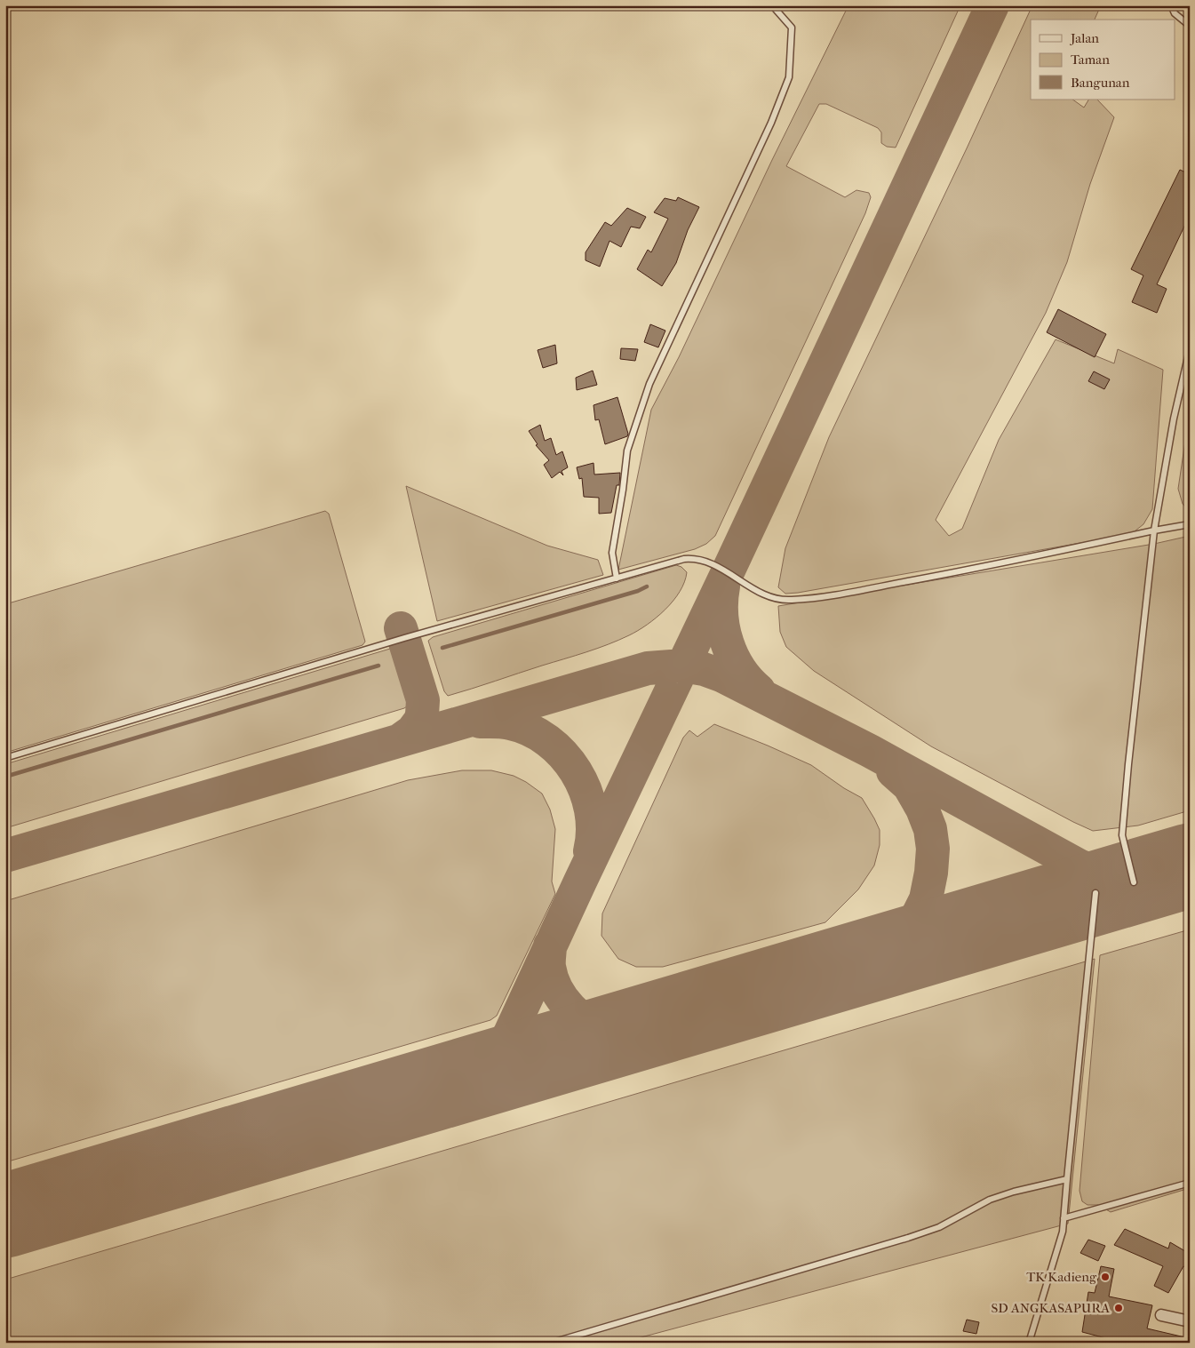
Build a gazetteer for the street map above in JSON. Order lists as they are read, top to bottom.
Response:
{
  "places": ["TK Kadieng", "SD ANGKASAPURA"],
  "legend": ["Jalan", "Taman", "Bangunan"]
}
